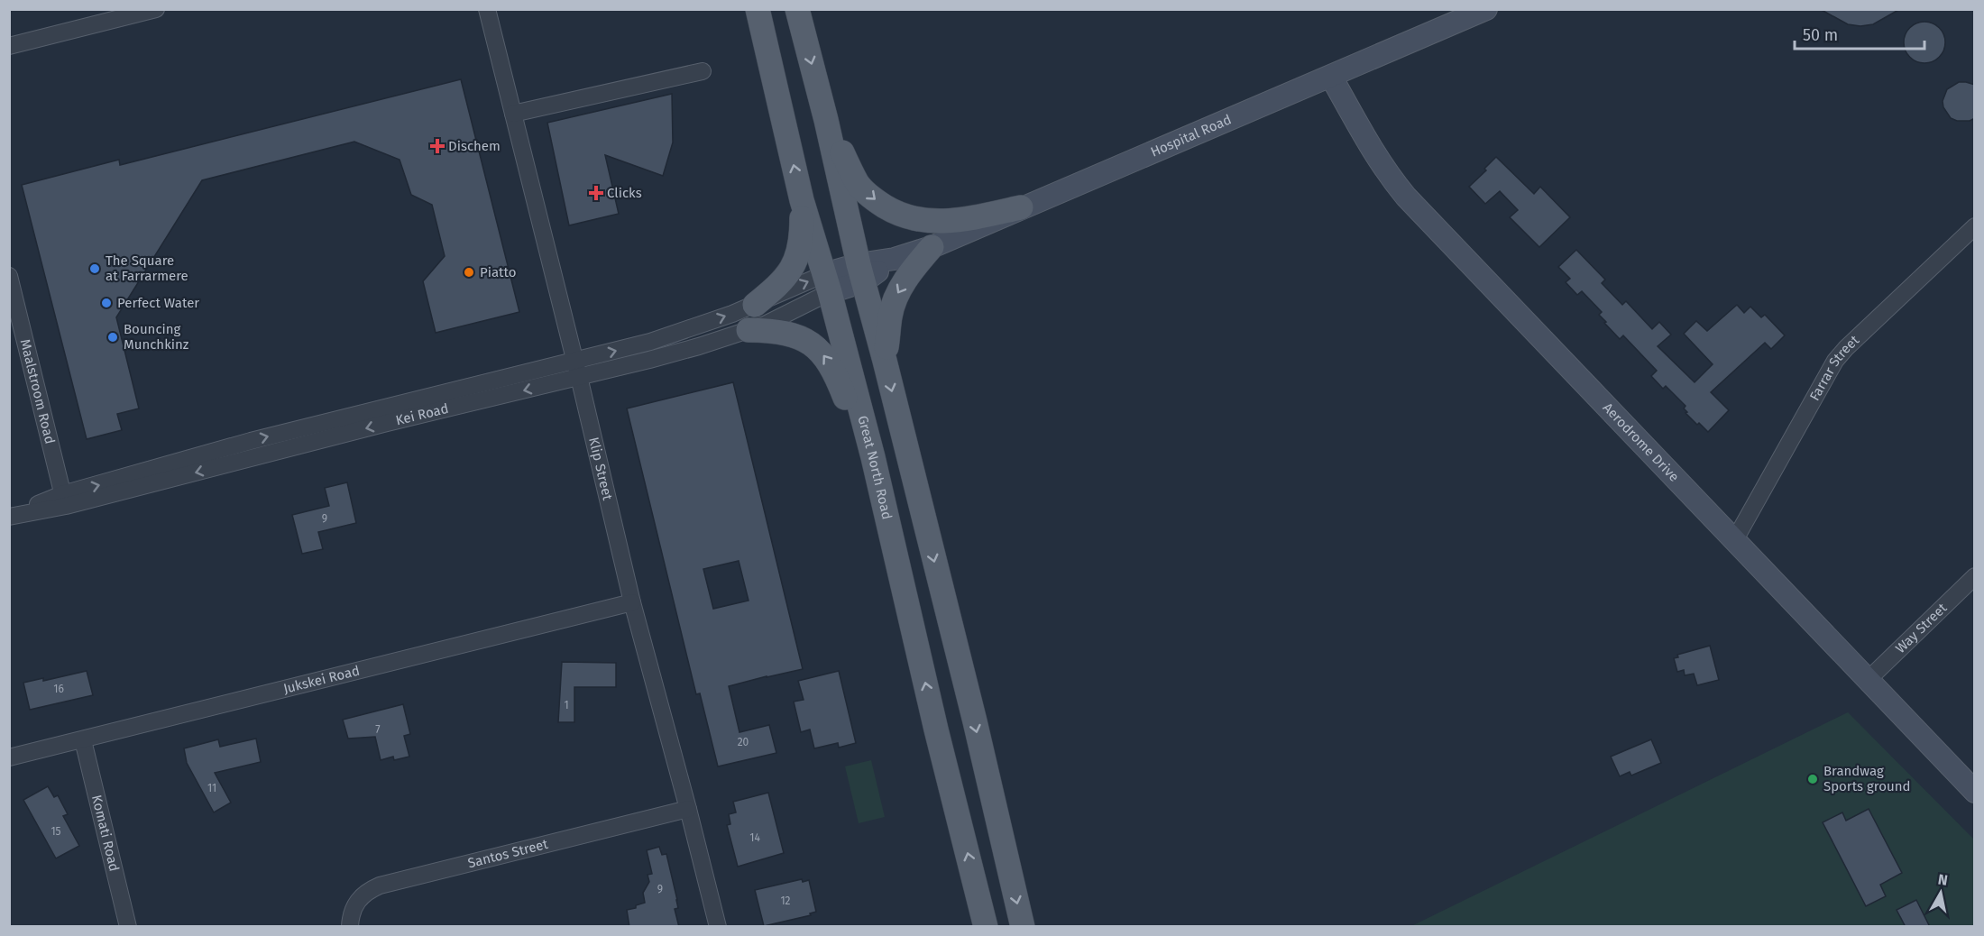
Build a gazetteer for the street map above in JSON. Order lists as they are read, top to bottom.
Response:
{
  "streets": {
    "main road": ["Great North Road"],
    "street": [
      "Hospital Road",
      "Farrar Street",
      "Maalstroom Road",
      "Kei Road",
      "Aerodrome Drive",
      "Klip Street",
      "Way Street",
      "Jukskei Road",
      "Komati Road",
      "Santos Street"
    ]
  },
  "crossings": [
    ["Hospital Road", "Kei Road"],
    ["Hospital Road", "Aerodrome Drive"],
    ["Hospital Road", "Great North Road"],
    ["Farrar Street", "Aerodrome Drive"],
    ["Maalstroom Road", "Kei Road"],
    ["Kei Road", "Great North Road"],
    ["Kei Road", "Klip Street"],
    ["Aerodrome Drive", "Way Street"],
    ["Klip Street", "Jukskei Road"],
    ["Klip Street", "Santos Street"],
    ["Jukskei Road", "Komati Road"]
  ],
  "places": {
    "health": ["Dischem", "Clicks"],
    "other": [
      "The Square at Farrarmere",
      "Piatto",
      "Perfect Water",
      "Bouncing Munchkinz",
      "Brandwag Sports ground"
    ]
  },
  "house_numbers": [
    "9",
    "16",
    "1",
    "7",
    "20",
    "11",
    "15",
    "14",
    "9",
    "12"
  ],
  "scale_bar": "50 m",
  "north": "top"
}
